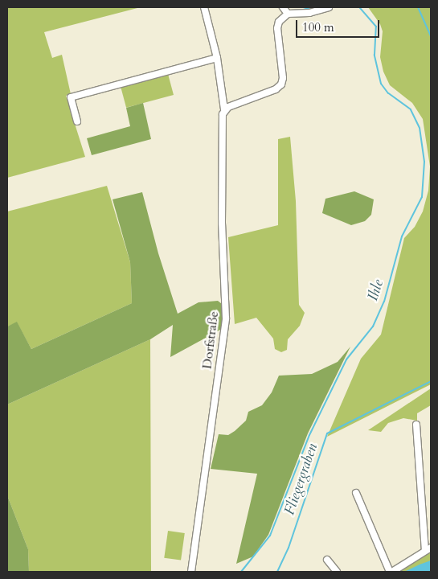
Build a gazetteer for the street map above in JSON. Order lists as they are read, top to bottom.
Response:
{
  "streets": {
    "street": ["Dorfstraße"]
  },
  "water": ["Ihle", "Fliegergraben"],
  "scale_bar": "100 m"
}
